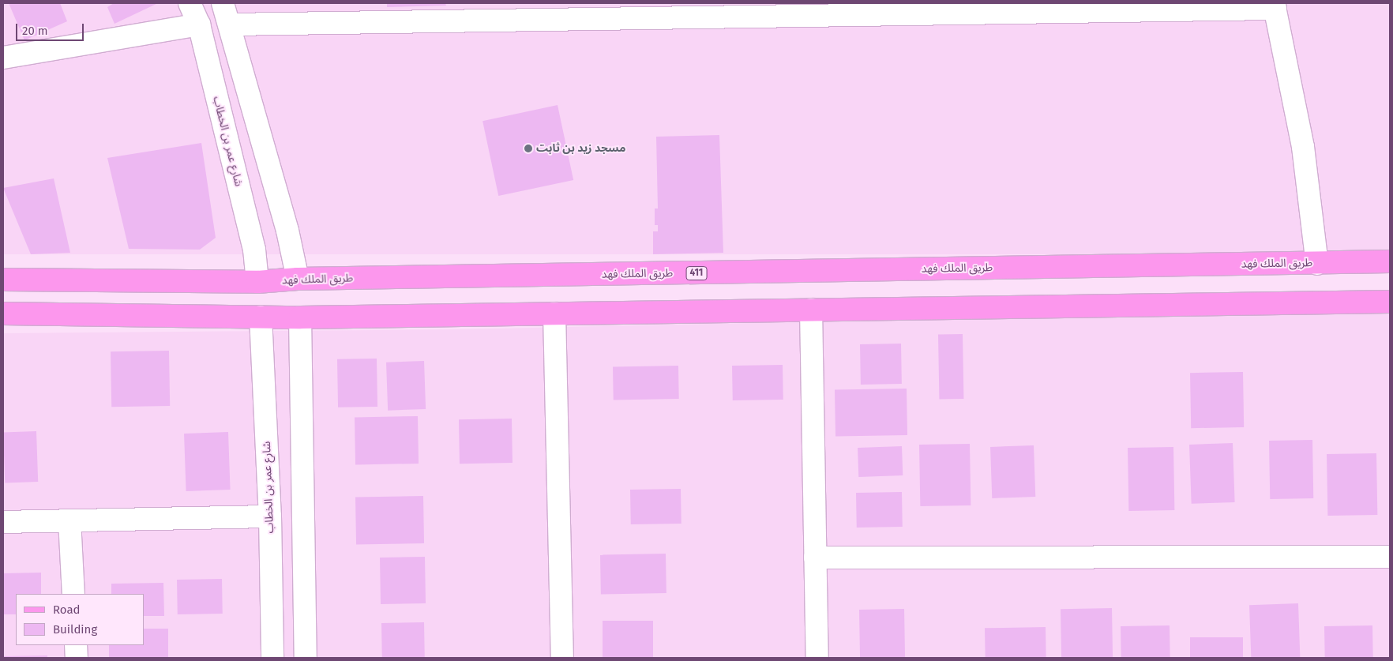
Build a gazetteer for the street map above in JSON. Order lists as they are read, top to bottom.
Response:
{
  "streets": {
    "main road": ["طريق الملك فهد", "411"],
    "street": ["شارع عمر بن الخطاب"]
  },
  "crossings": [
    ["شارع عمر بن الخطاب", "طريق الملك فهد"]
  ],
  "places": ["مسجد زيد بن ثابت"],
  "legend": ["Road", "Building"],
  "scale_bar": "20 m"
}
